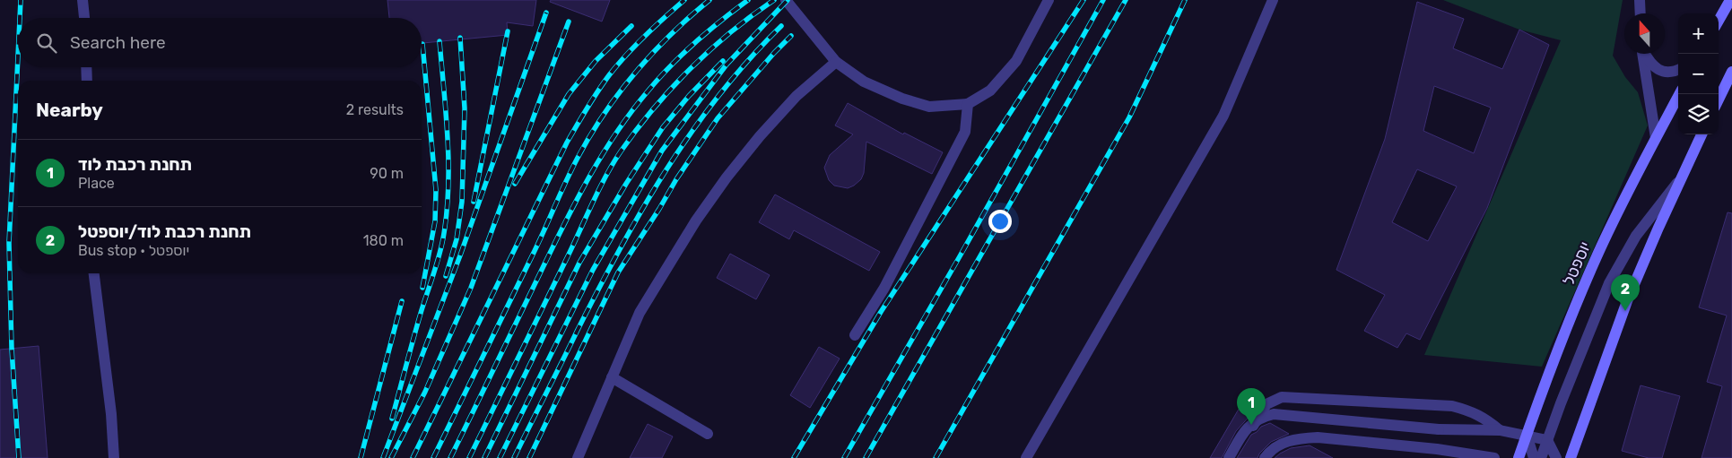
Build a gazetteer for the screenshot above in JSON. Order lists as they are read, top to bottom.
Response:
{
  "streets": {
    "main road": ["יוספטל"]
  },
  "north": "top",
  "page": {
    "map_buttons": ["+", "−"],
    "search": "Search here",
    "heading": ["Nearby", "2 results"],
    "list": [
      {
        "mark": "1",
        "name": "תחנת רכבת לוד",
        "note": "Place",
        "value": "90 m"
      },
      {
        "mark": "2",
        "name": "תחנת רכבת לוד/יוספטל",
        "note": "Bus stop · יוספטל",
        "value": "180 m"
      }
    ],
    "pins": ["2", "1"]
  }
}
